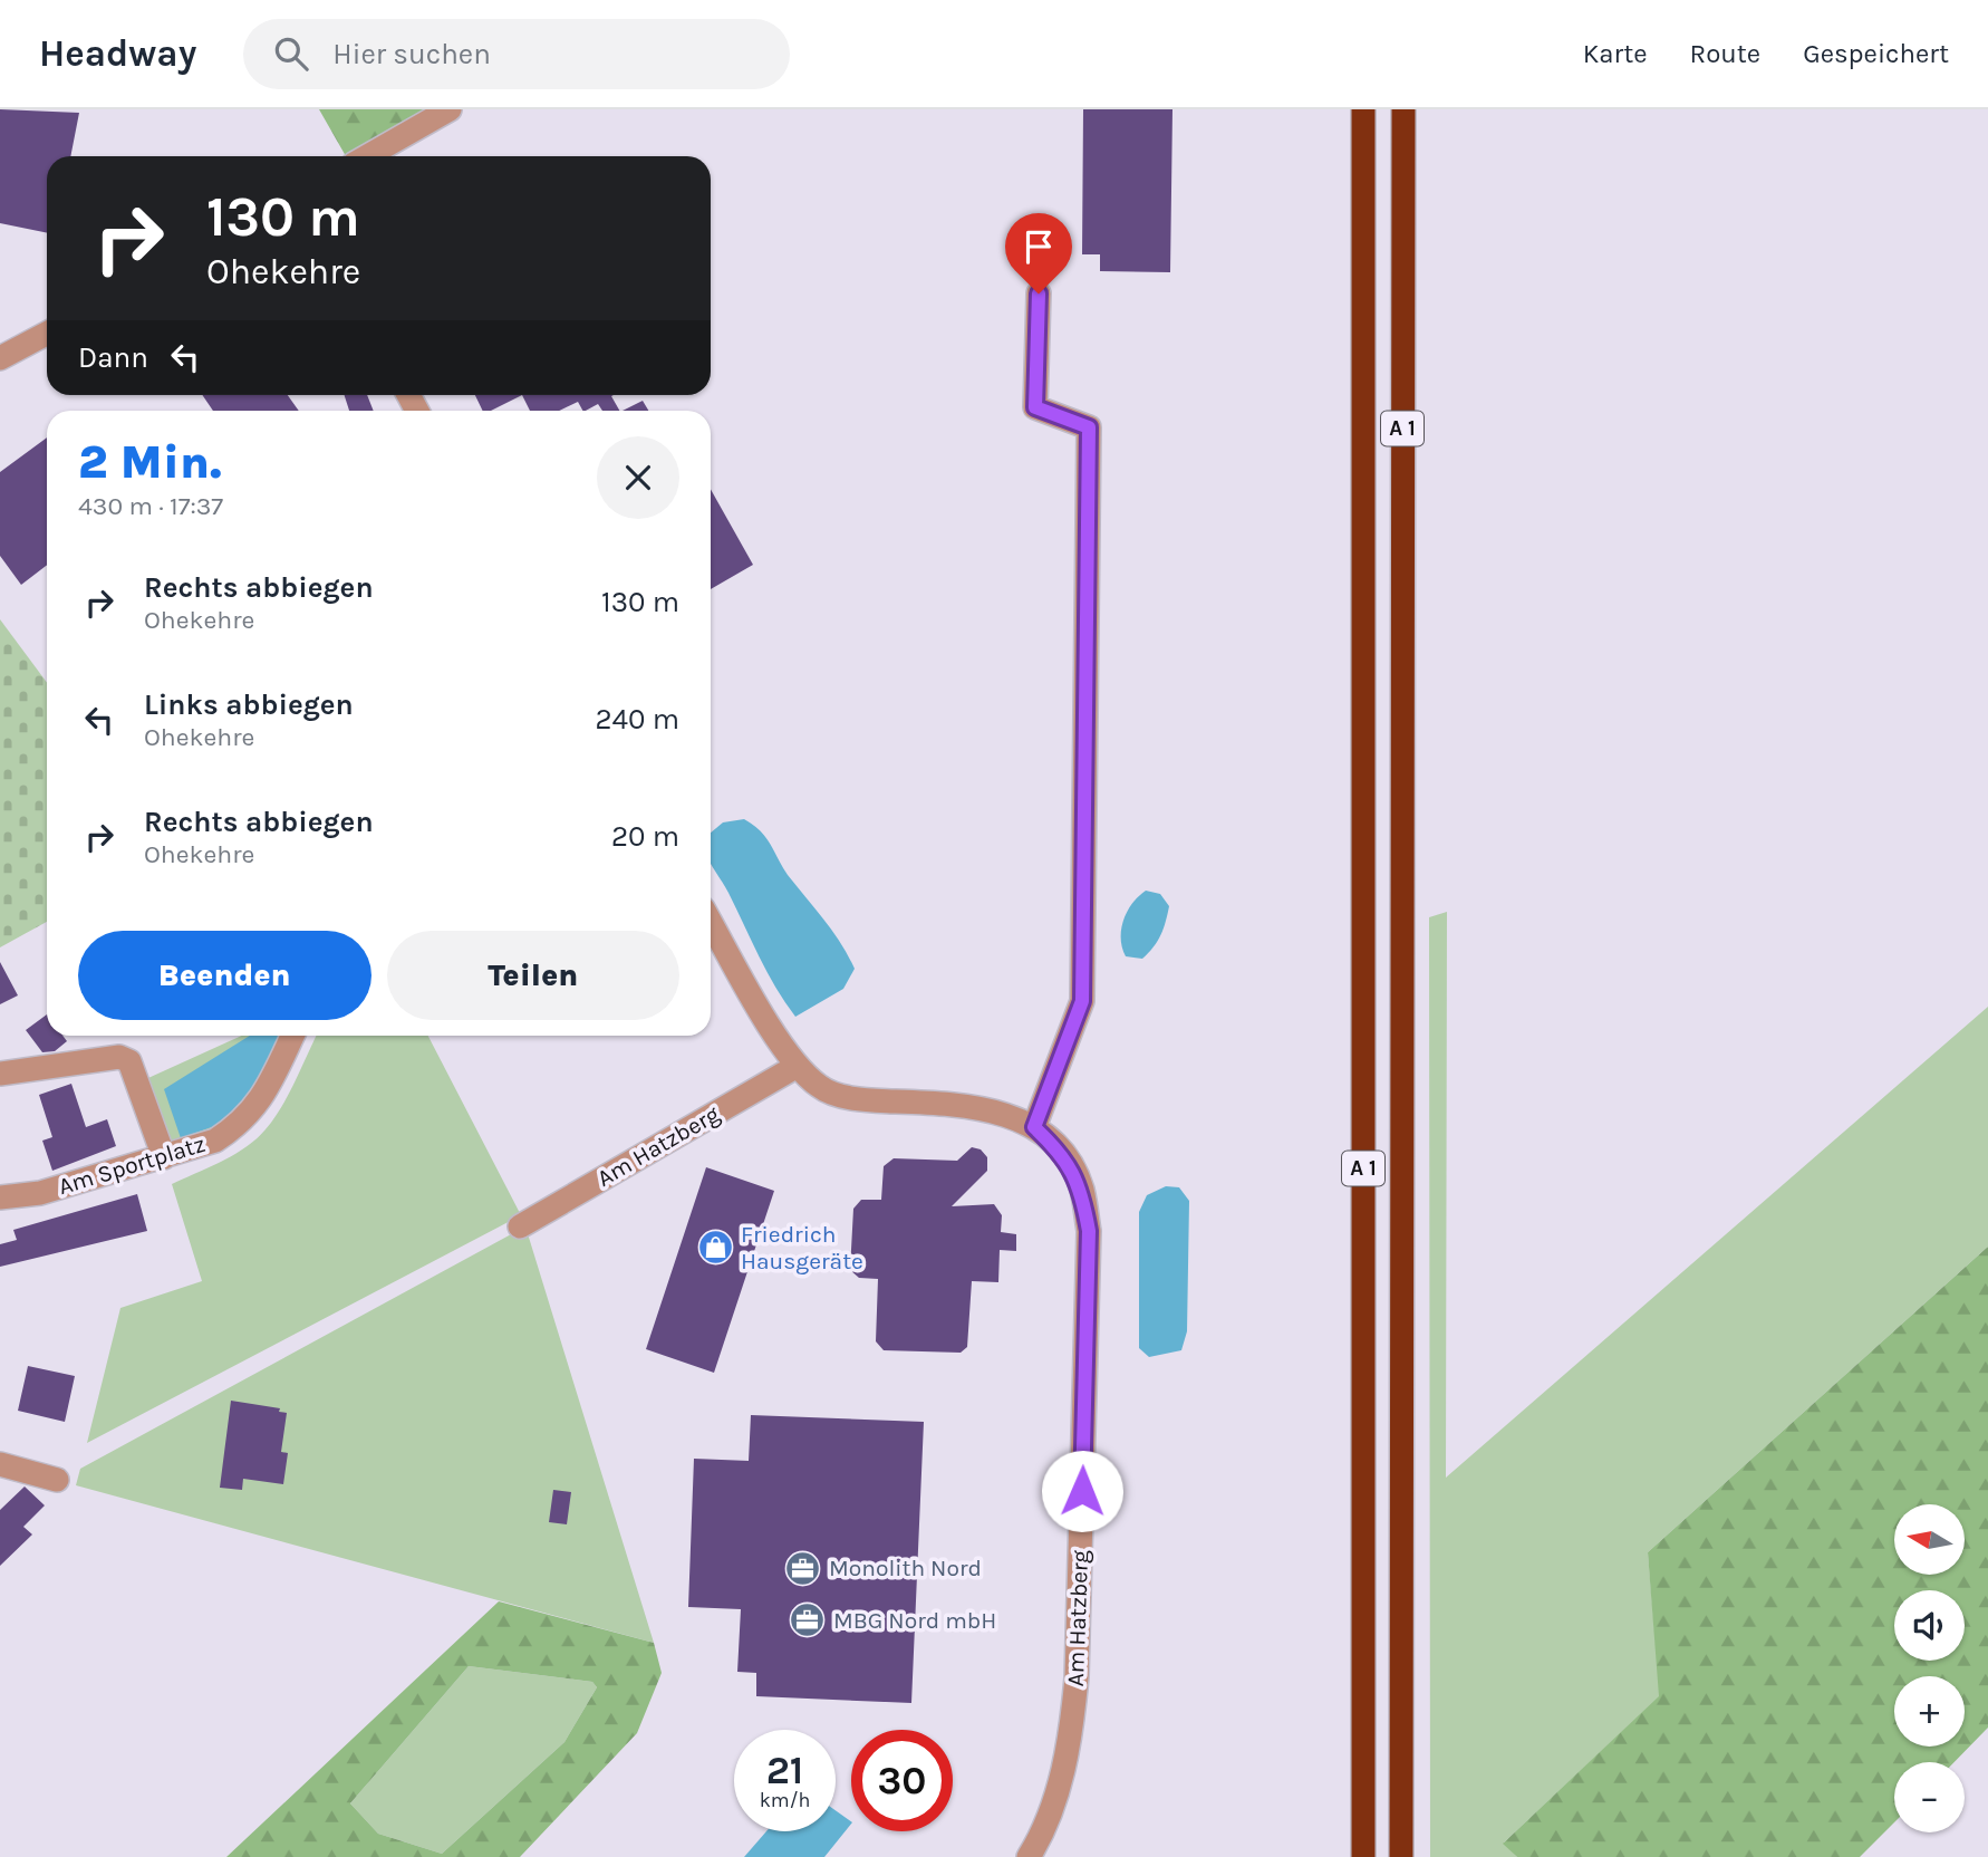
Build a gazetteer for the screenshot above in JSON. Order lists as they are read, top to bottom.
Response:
{
  "streets": {
    "highway": ["A 1"],
    "street": ["Am Hatzberg", "Am Sportplatz"]
  },
  "places": {
    "shop": ["Friedrich Hausgeräte"],
    "office": ["Monolith Nord", "MBG Nord mbH"]
  },
  "north": "left",
  "page": {
    "header": "Headway",
    "search": "Hier suchen",
    "nav": ["Karte", "Route", "Gespeichert"],
    "turn": ["130 m", "Ohekehre"],
    "then": "Dann",
    "heading": ["2 Min.", "430 m · 17:37"],
    "list": [
      {
        "name": "Rechts abbiegen",
        "note": "Ohekehre",
        "value": "130 m"
      },
      {
        "name": "Links abbiegen",
        "note": "Ohekehre",
        "value": "240 m"
      },
      {
        "name": "Rechts abbiegen",
        "note": "Ohekehre",
        "value": "20 m"
      }
    ],
    "buttons": ["Beenden", "Teilen"],
    "map_buttons": ["+", "−"],
    "speed": "21 km/h",
    "limit": "30"
  }
}
